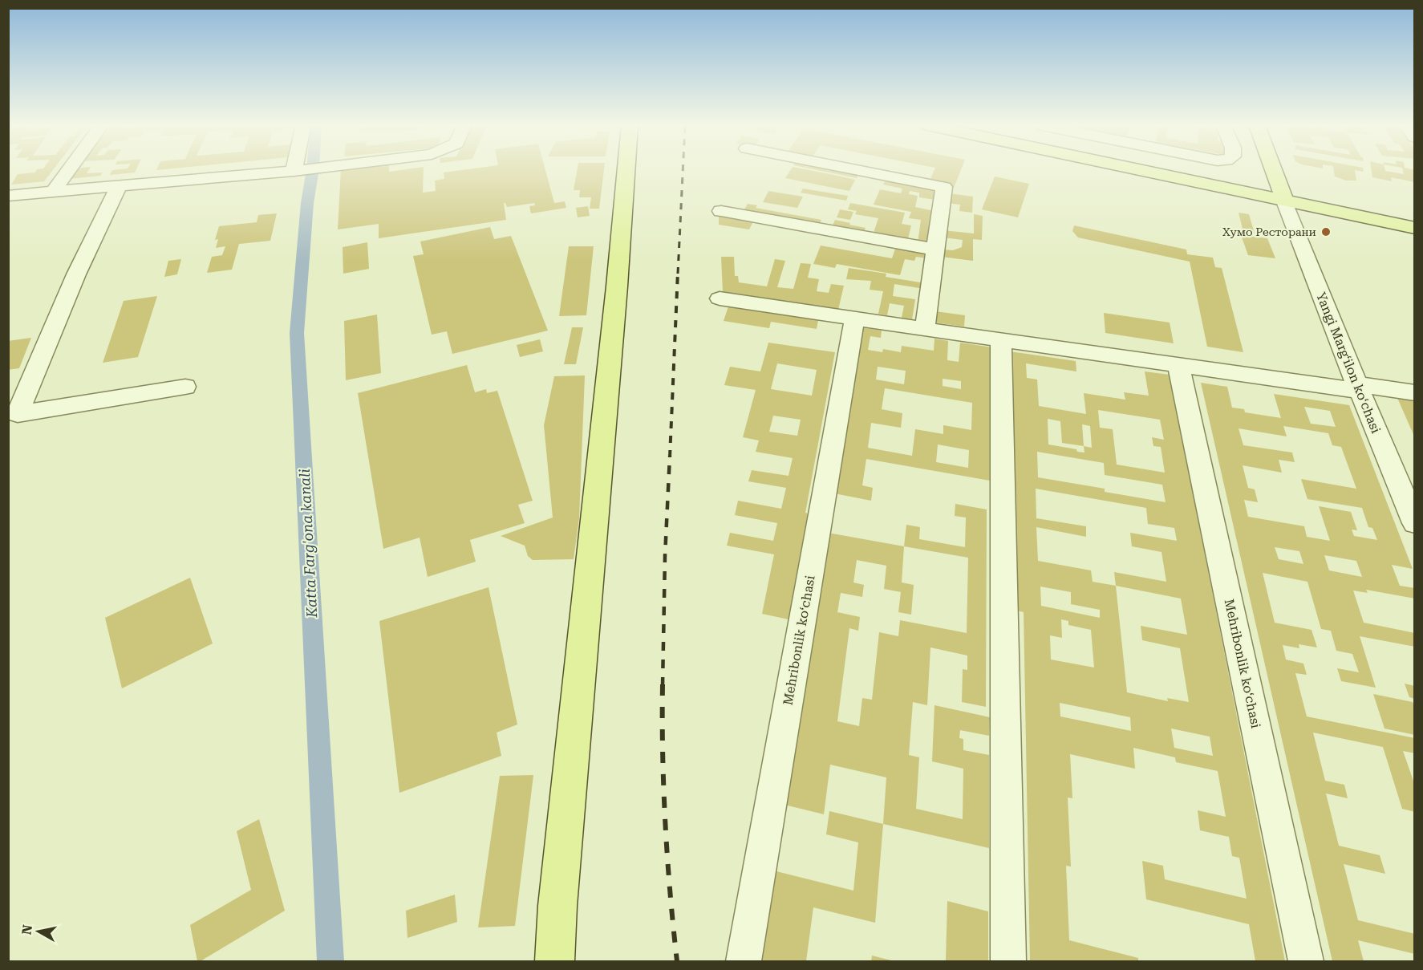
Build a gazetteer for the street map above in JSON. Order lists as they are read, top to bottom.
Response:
{
  "streets": {
    "main road": ["Yangi Margʻilon koʻchasi"],
    "street": ["Mehribonlik koʻchasi"]
  },
  "water": ["Katta Farg'ona kanali"],
  "places": ["Хумо Ресторани"],
  "north": "left"
}
